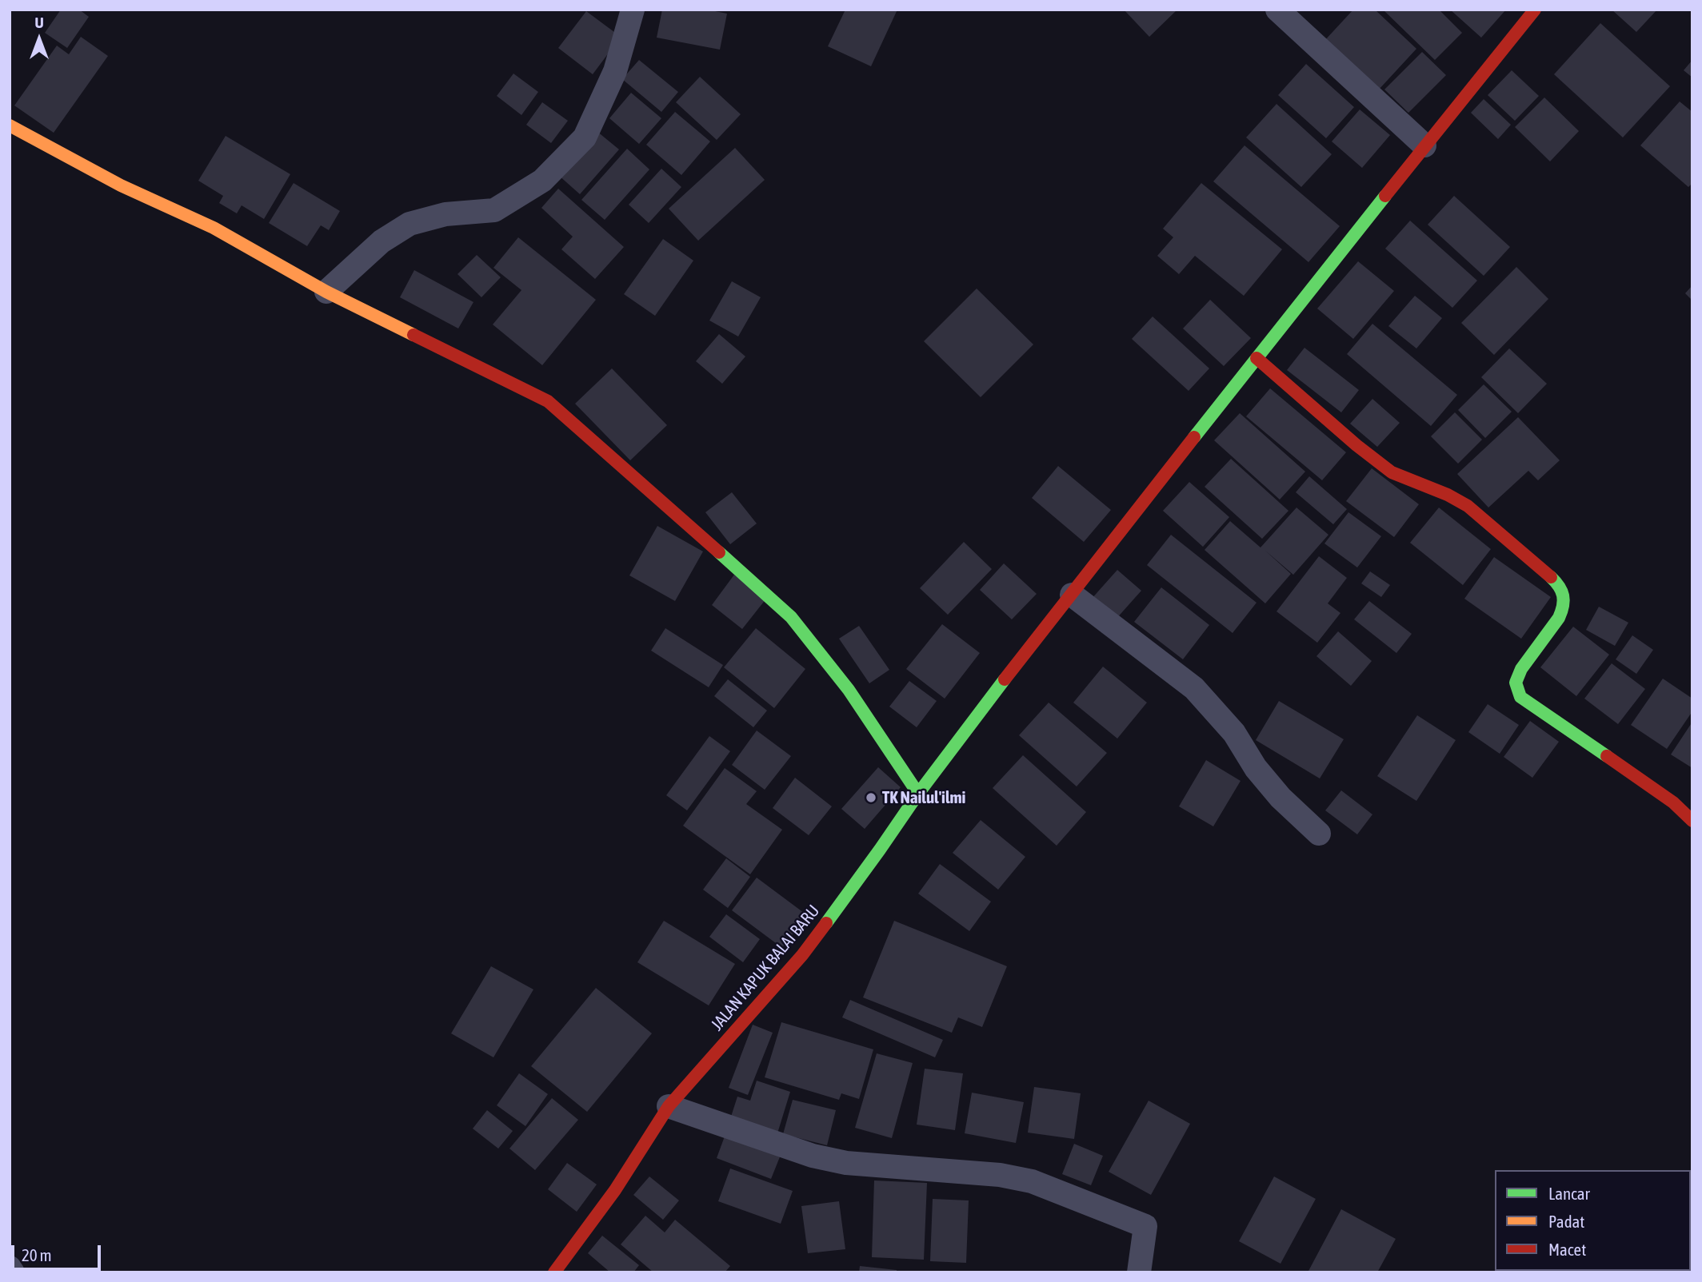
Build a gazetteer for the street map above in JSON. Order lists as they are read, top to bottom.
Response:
{
  "streets": {
    "street": ["JALAN KAPUK BALAI BARU"]
  },
  "places": ["TK Nailul'ilmi"],
  "legend": ["Lancar", "Padat", "Macet"],
  "scale_bar": "20 m",
  "north": "top"
}
